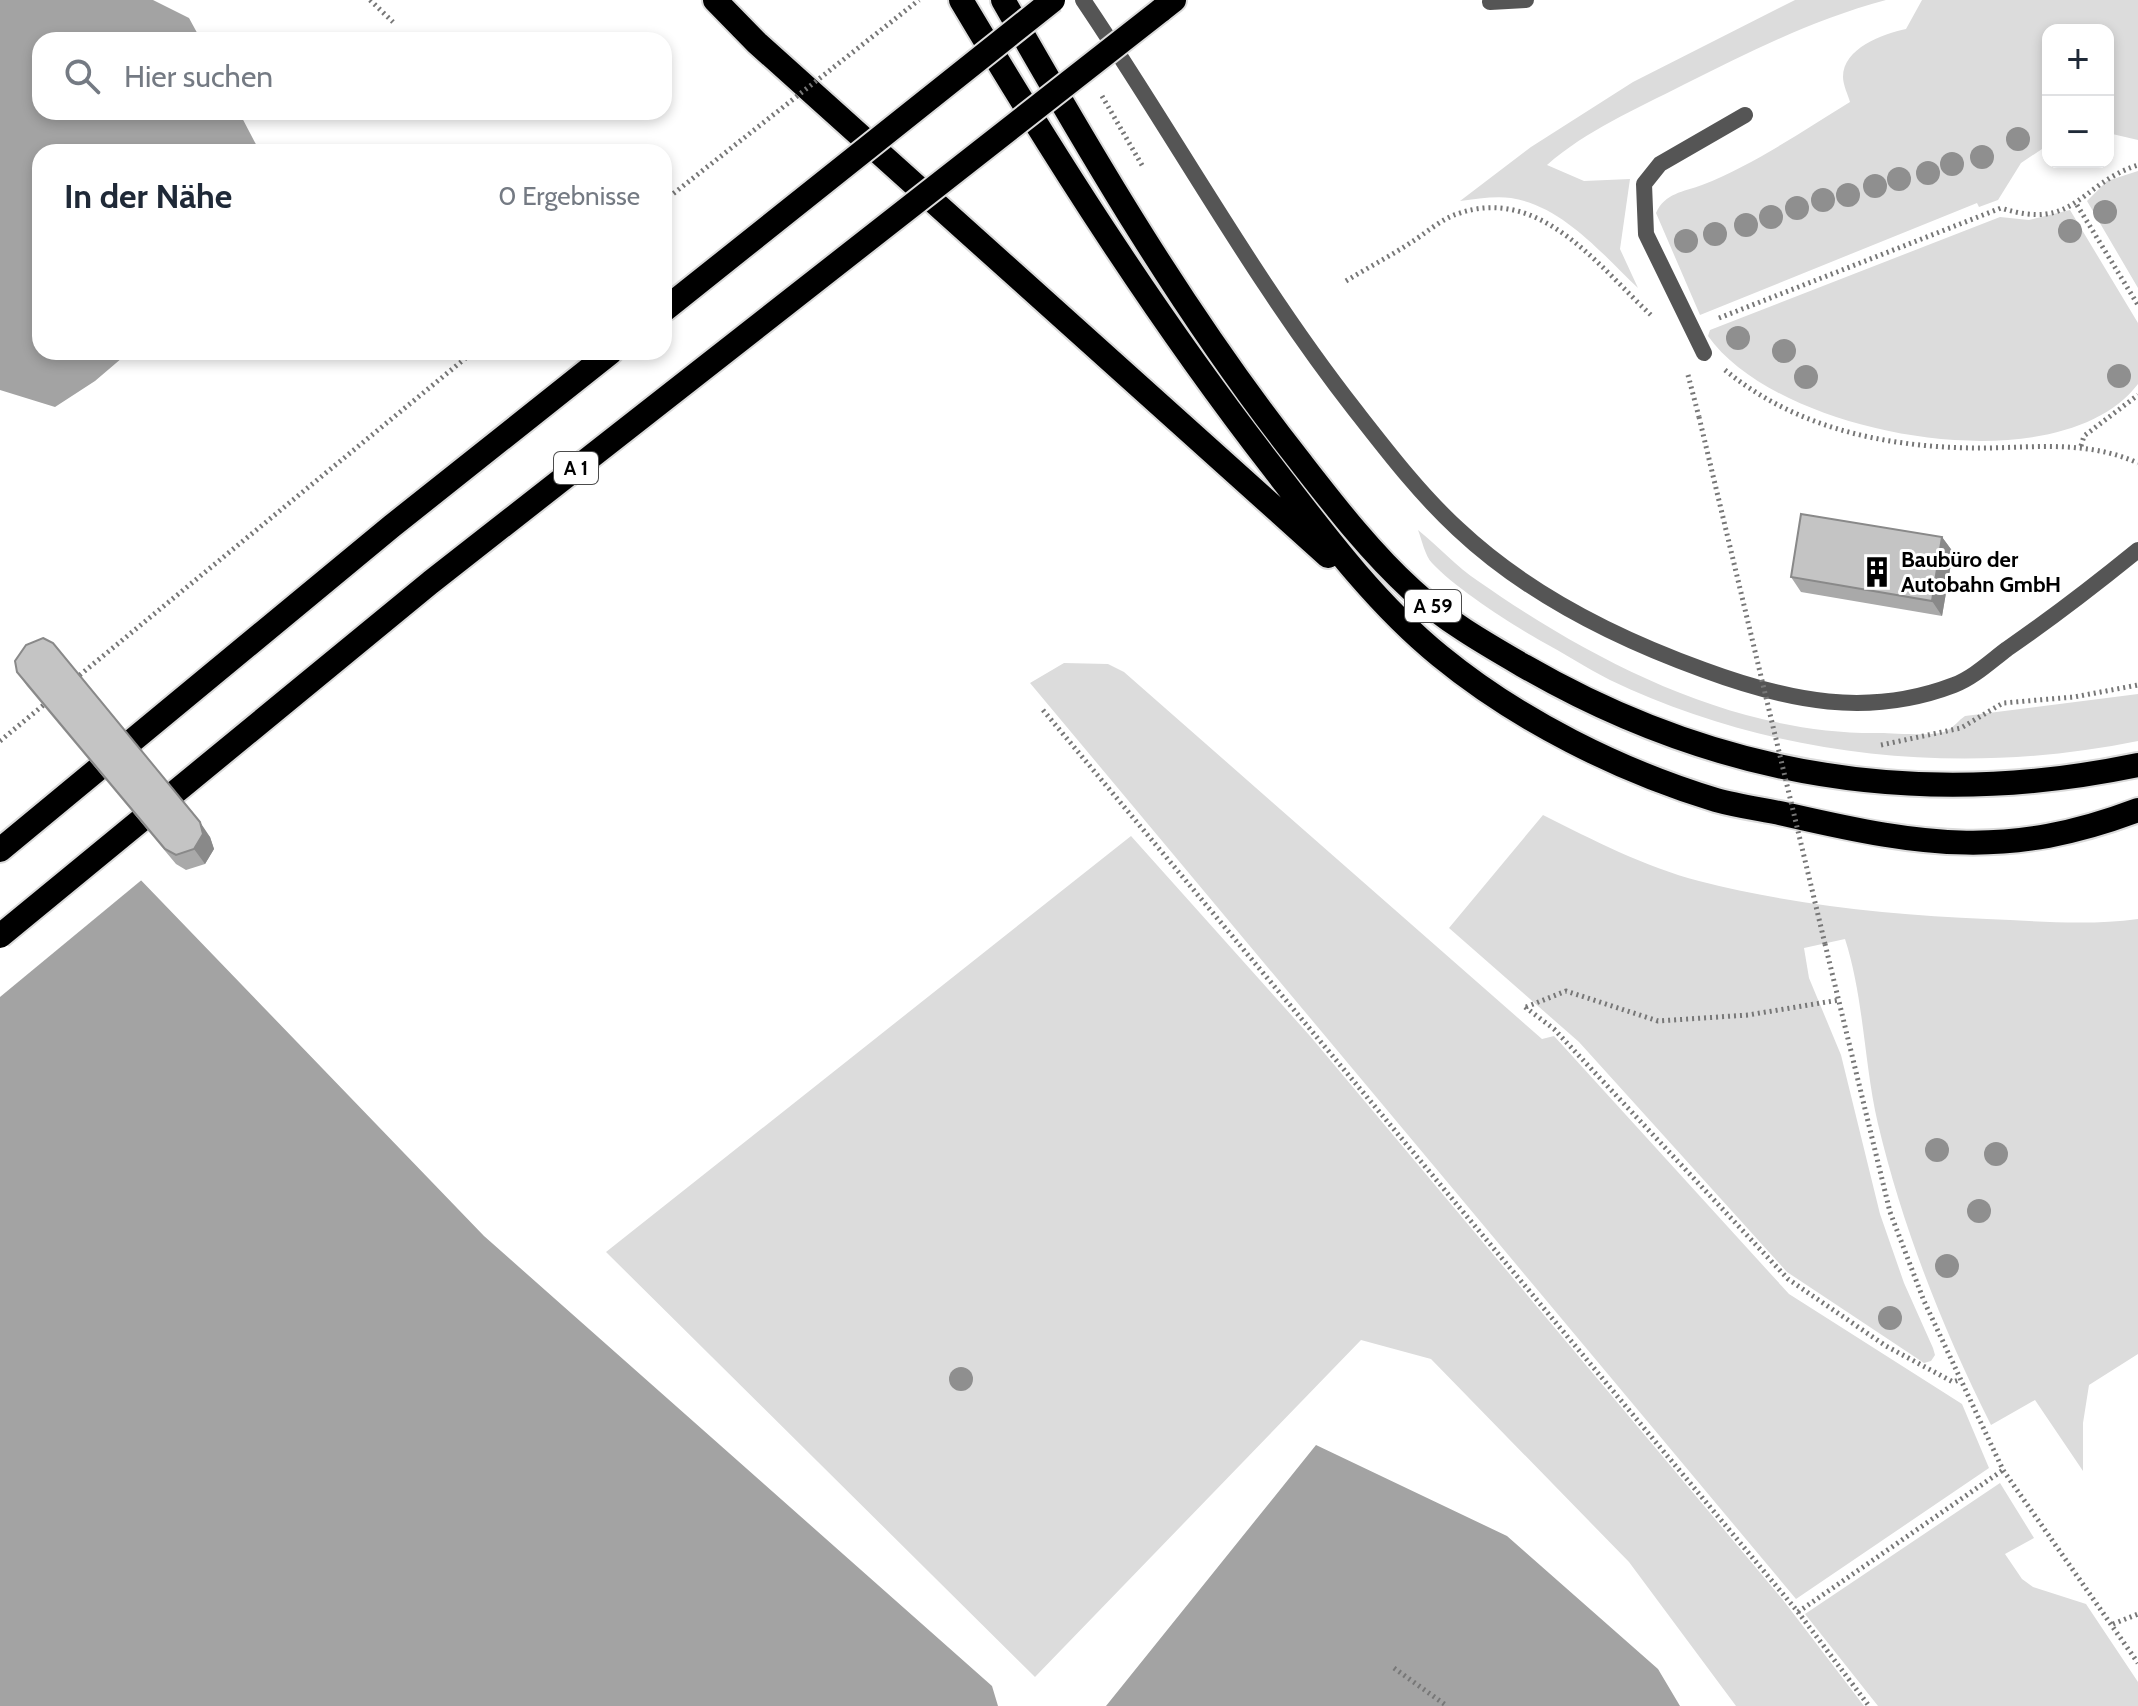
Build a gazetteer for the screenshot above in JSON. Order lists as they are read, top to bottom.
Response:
{
  "streets": {
    "highway": ["A 1", "A 59"]
  },
  "places": {
    "building": ["Baubüro der Autobahn GmbH"]
  },
  "page": {
    "map_buttons": ["+", "−"],
    "search": "Hier suchen",
    "heading": ["In der Nähe", "0 Ergebnisse"]
  }
}
